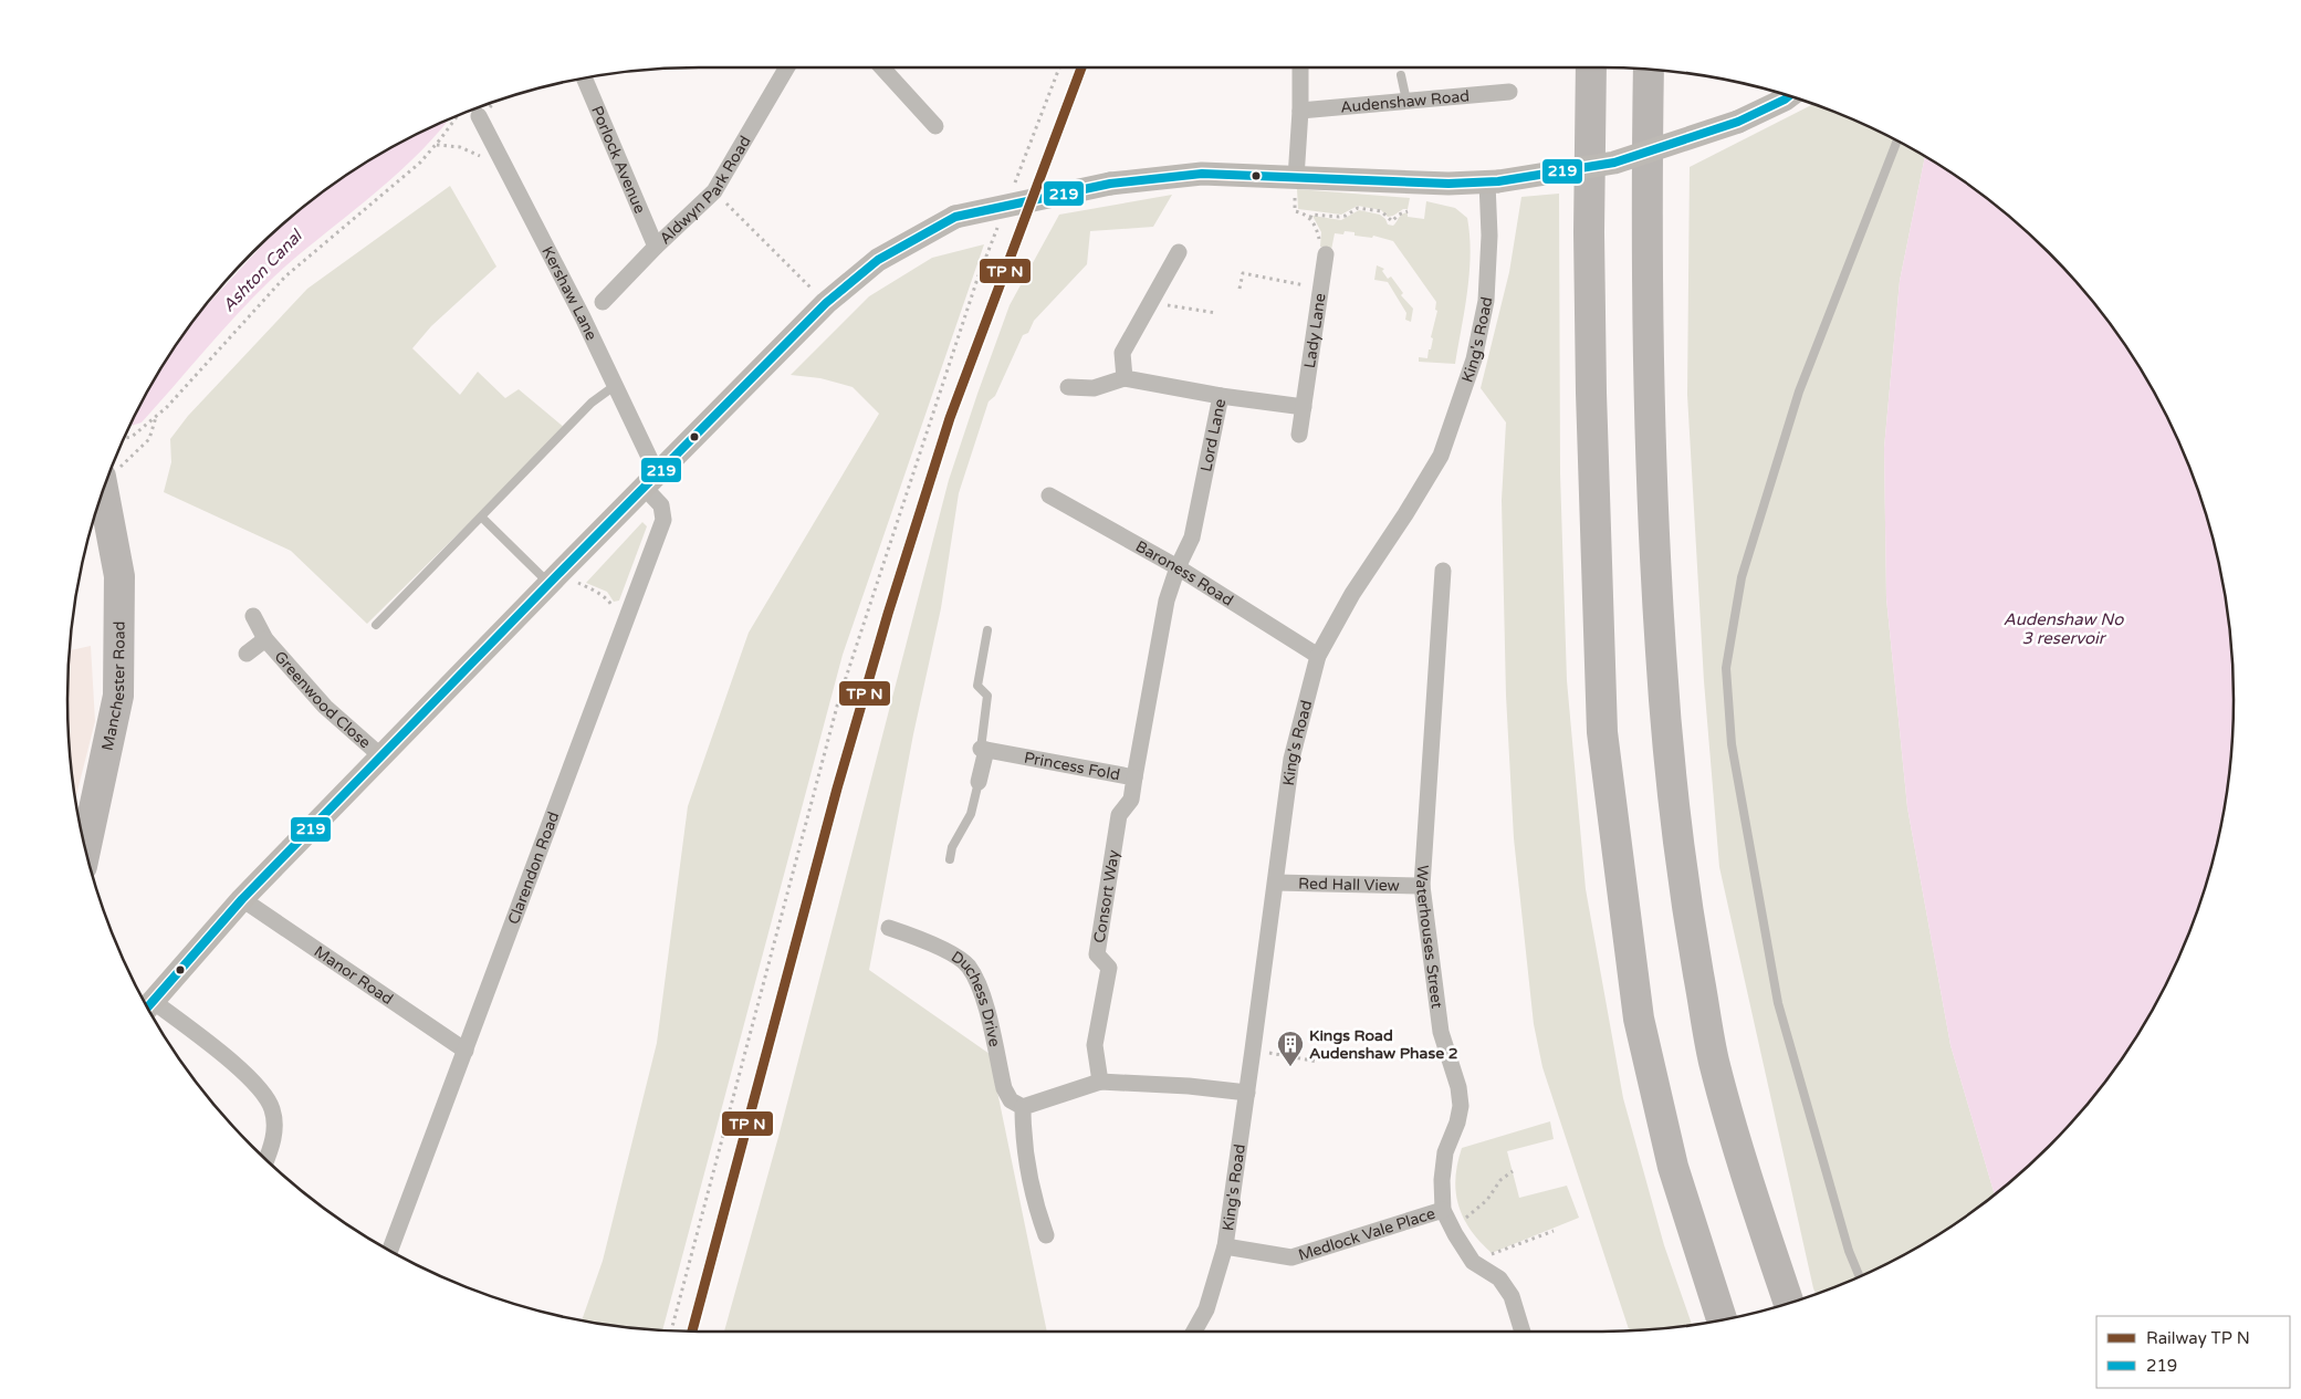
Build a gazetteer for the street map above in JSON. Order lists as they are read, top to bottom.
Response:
{
  "streets": {
    "highway": ["Manchester Road"],
    "street": [
      "Audenshaw Road",
      "Porlock Avenue",
      "Aldwyn Park Road",
      "Kershaw Lane",
      "Lady Lane",
      "King's Road",
      "Lord Lane",
      "Baroness Road",
      "Greenwood Close",
      "Princess Fold",
      "Clarendon Road",
      "Red Hall View",
      "Consort Way",
      "Waterhouses Street",
      "Manor Road",
      "Duchess Drive",
      "Medlock Vale Place"
    ]
  },
  "crossings": [
    ["Porlock Avenue", "Aldwyn Park Road"],
    ["Kershaw Lane", "Clarendon Road"],
    ["King's Road", "Baroness Road"],
    ["King's Road", "Red Hall View"],
    ["King's Road", "Medlock Vale Place"],
    ["Lord Lane", "Baroness Road"],
    ["Lord Lane", "Princess Fold"],
    ["Baroness Road", "Princess Fold"],
    ["Princess Fold", "Consort Way"],
    ["Clarendon Road", "Manor Road"],
    ["Red Hall View", "Waterhouses Street"],
    ["Waterhouses Street", "Medlock Vale Place"]
  ],
  "water": ["Ashton Canal", "Audenshaw No 3 reservoir"],
  "places": {
    "building": ["Kings Road Audenshaw Phase 2"]
  },
  "lines": ["transit line 219"],
  "legend": ["Railway TP N", "219"]
}
